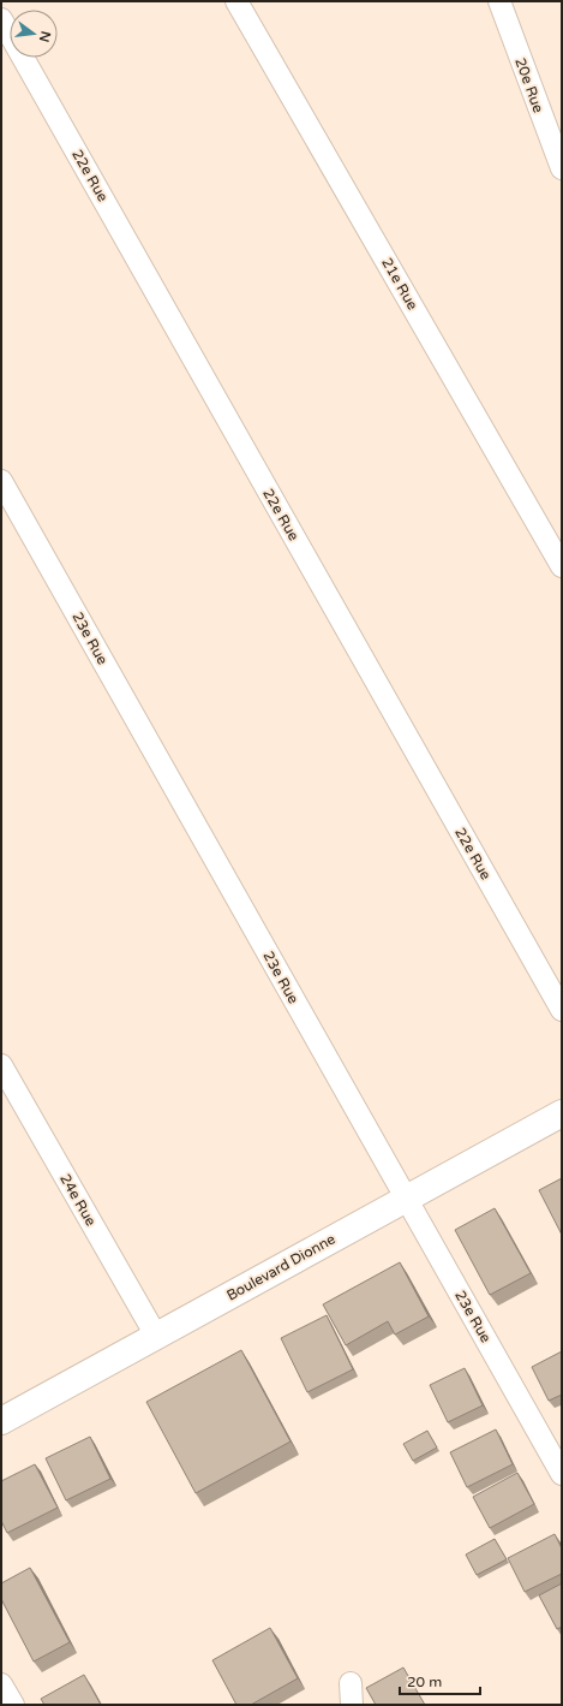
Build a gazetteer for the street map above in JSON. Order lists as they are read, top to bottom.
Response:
{
  "streets": {
    "main road": ["Boulevard Dionne"],
    "street": [
      "20e Rue",
      "22e Rue",
      "21e Rue",
      "23e Rue",
      "24e Rue"
    ]
  },
  "crossings": [
    ["23e Rue", "Boulevard Dionne"],
    ["24e Rue", "Boulevard Dionne"]
  ],
  "scale_bar": "20 m",
  "north": "right"
}
